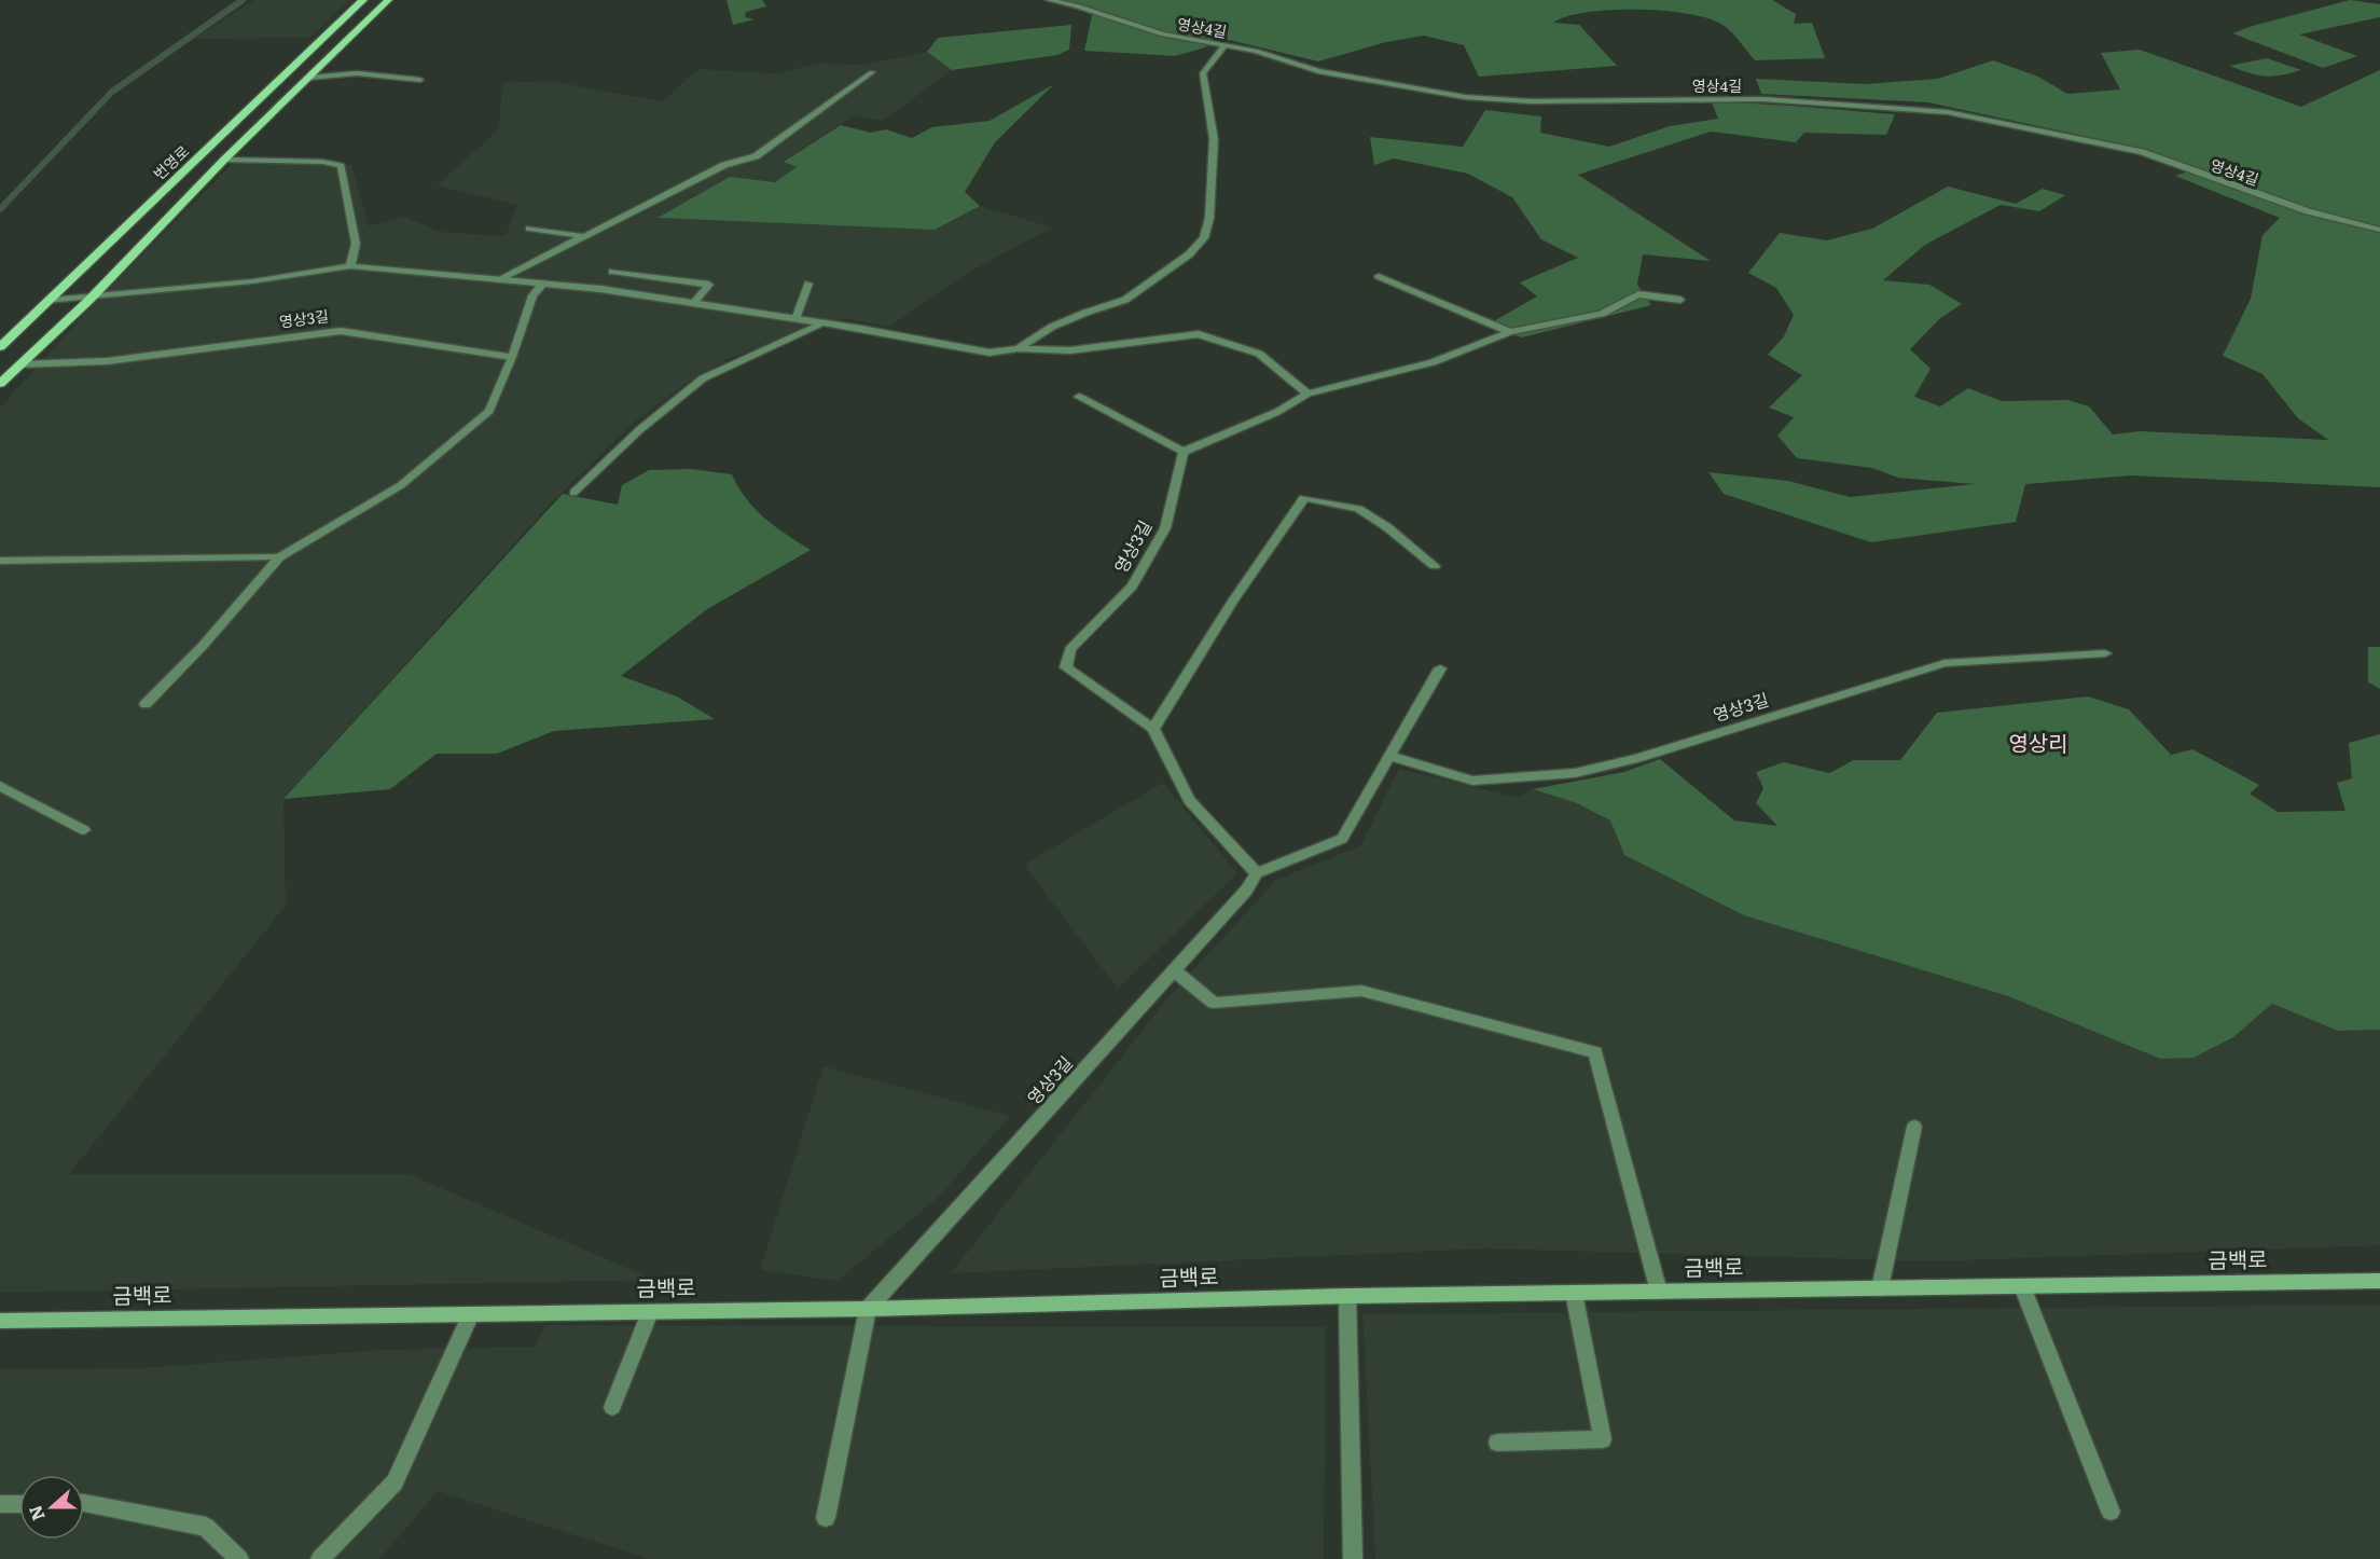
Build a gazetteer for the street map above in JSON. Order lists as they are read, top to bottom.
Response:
{
  "streets": {
    "main road": ["번영로"],
    "street": ["영상4길", "영상3길", "금백로"]
  },
  "crossings": [
    ["번영로", "영상3길"],
    ["영상3길", "금백로"]
  ],
  "districts": ["영상리"],
  "north": "left"
}
